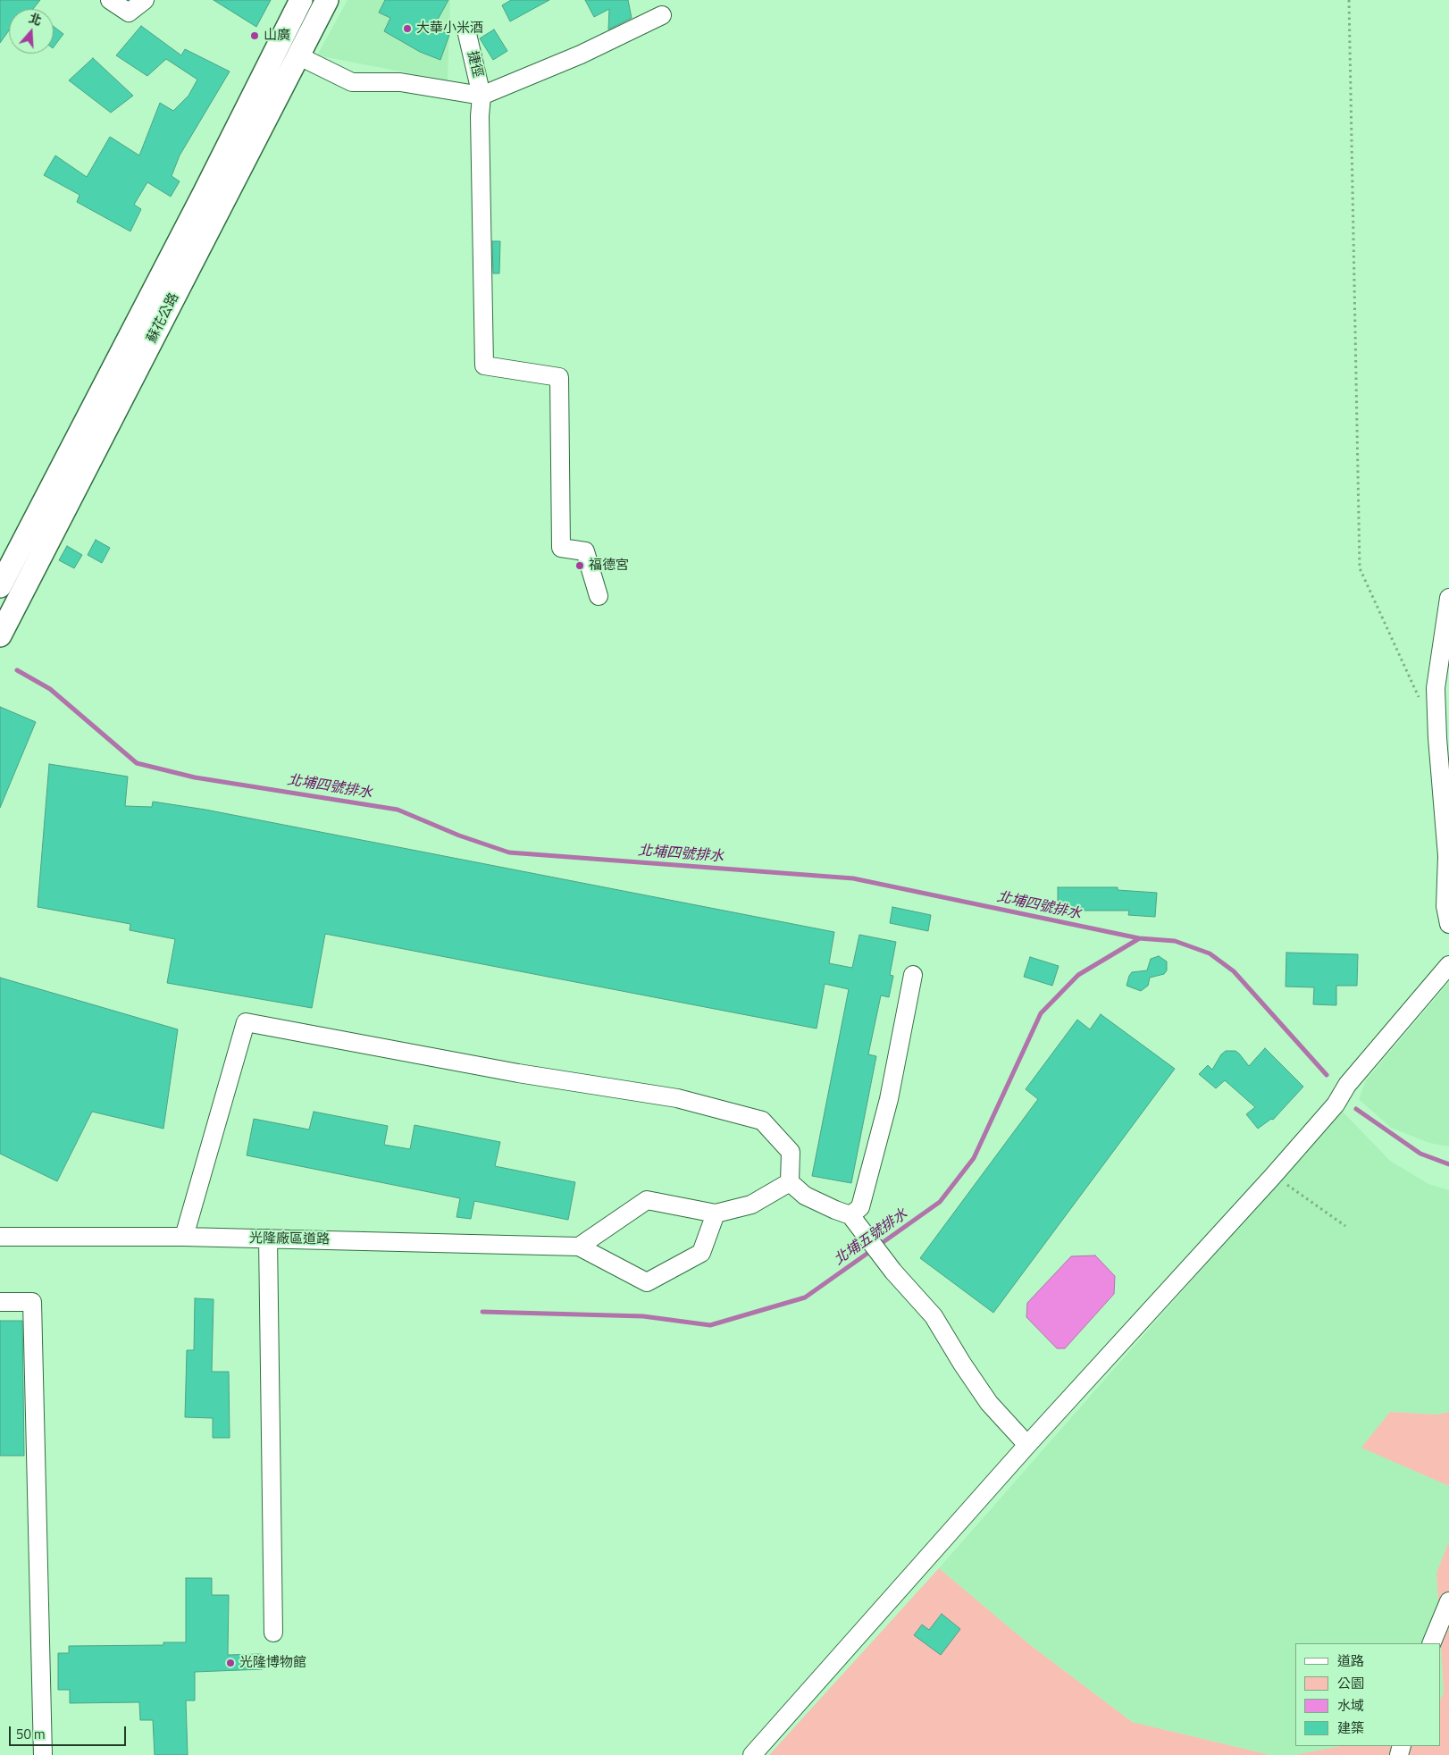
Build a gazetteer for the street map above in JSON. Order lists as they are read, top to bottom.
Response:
{
  "streets": {
    "main road": ["蘇花公路"],
    "street": ["捷徑", "光隆廠區道路"]
  },
  "water": ["北埔四號排水", "北埔五號排水"],
  "places": [
    "大華小米酒",
    "山廣",
    "福德宮",
    "光隆博物館"
  ],
  "legend": [
    "道路",
    "公園",
    "水域",
    "建築"
  ],
  "scale_bar": "50 m",
  "north": "top"
}
